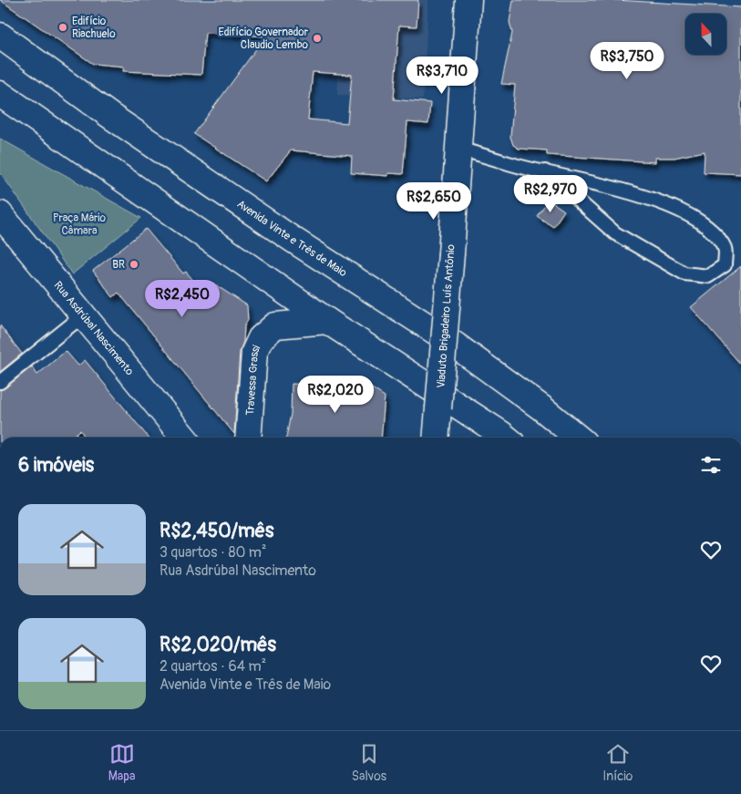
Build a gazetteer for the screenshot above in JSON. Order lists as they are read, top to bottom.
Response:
{
  "streets": {
    "main road": [
      "Avenida Vinte e Três de Maio",
      "Viaduto Brigadeiro Luís Antônio",
      "Rua Asdrúbal Nascimento",
      "Travessa Grassi"
    ]
  },
  "parks": ["Praça Mário Câmara"],
  "places": ["Edifício Riachuelo", "Edifício Governador Claudio Lembo", "BR"],
  "north": "top",
  "page": {
    "price": [
      "R$3,750",
      "R$3,710",
      "R$2,970",
      "R$2,650",
      "R$2,450",
      "R$2,020"
    ],
    "heading": "6 imóveis",
    "list": [
      {
        "name": "R$2,450/mês",
        "note": "3 quartos · 80 m² · Rua Asdrúbal Nascimento"
      },
      {
        "name": "R$2,020/mês",
        "note": "2 quartos · 64 m² · Avenida Vinte e Três de Maio"
      }
    ],
    "tabs": ["Mapa", "Salvos", "Início"]
  }
}
